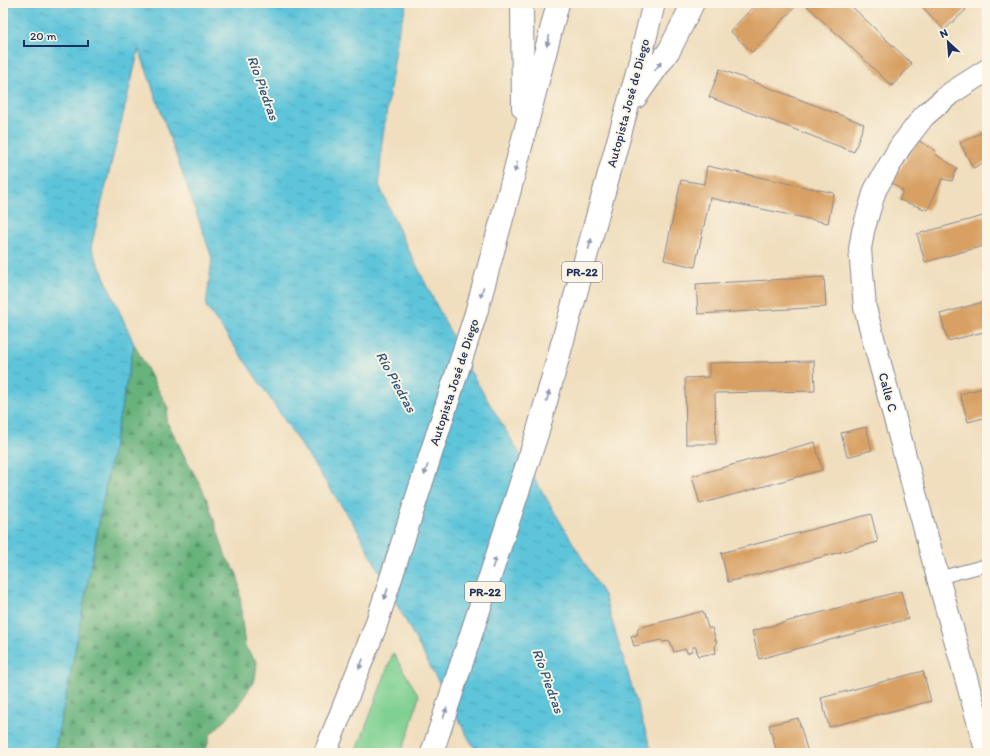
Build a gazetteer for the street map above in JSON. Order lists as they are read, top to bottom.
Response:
{
  "streets": {
    "main road": ["Autopista José de Diego", "PR-22", "Calle C"]
  },
  "water": ["Río Piedras"],
  "scale_bar": "20 m",
  "north": "top left"
}
